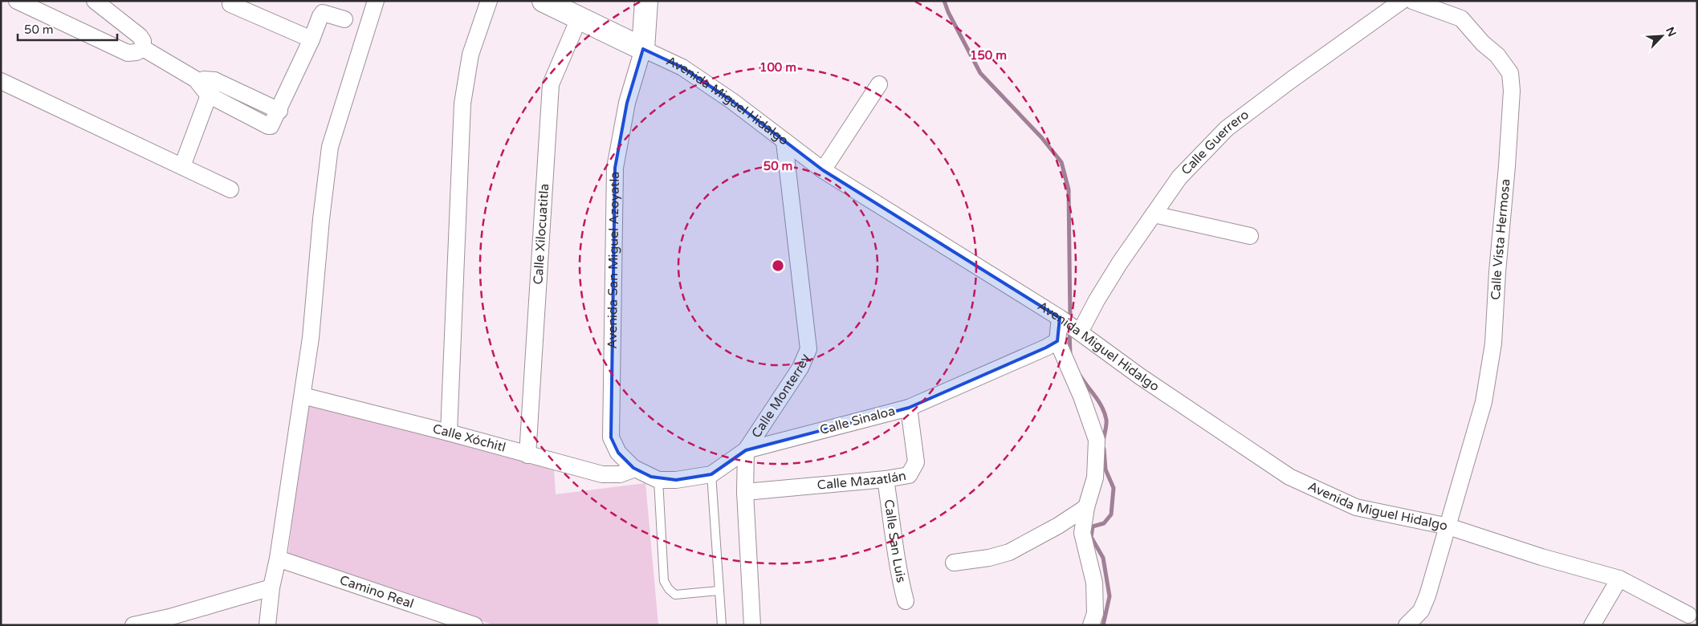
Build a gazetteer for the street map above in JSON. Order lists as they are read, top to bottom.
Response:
{
  "streets": {
    "street": [
      "Avenida Miguel Hidalgo",
      "Calle Guerrero",
      "Calle Xilocuatitla",
      "Calle Vista Hermosa",
      "Avenida San Miguel Azoyatla",
      "Calle Monterrey",
      "Calle Sinaloa",
      "Calle Xóchitl",
      "Calle Mazatlán",
      "Calle San Luis",
      "Camino Real"
    ]
  },
  "crossings": [
    ["Avenida Miguel Hidalgo", "Calle Guerrero"],
    ["Avenida Miguel Hidalgo", "Calle Xilocuatitla"],
    ["Avenida Miguel Hidalgo", "Calle Vista Hermosa"],
    ["Avenida Miguel Hidalgo", "Avenida San Miguel Azoyatla"],
    ["Avenida Miguel Hidalgo", "Calle Monterrey"],
    ["Calle Xilocuatitla", "Calle Xóchitl"],
    ["Avenida San Miguel Azoyatla", "Calle Sinaloa"],
    ["Avenida San Miguel Azoyatla", "Calle Xóchitl"],
    ["Calle Monterrey", "Calle Sinaloa"],
    ["Calle Monterrey", "Calle Mazatlán"],
    ["Calle Sinaloa", "Calle Xóchitl"],
    ["Calle Sinaloa", "Calle Mazatlán"],
    ["Calle Mazatlán", "Calle San Luis"]
  ],
  "scale_bar": "50 m",
  "north": "top right",
  "rings": ["150 m", "100 m", "50 m"]
}
